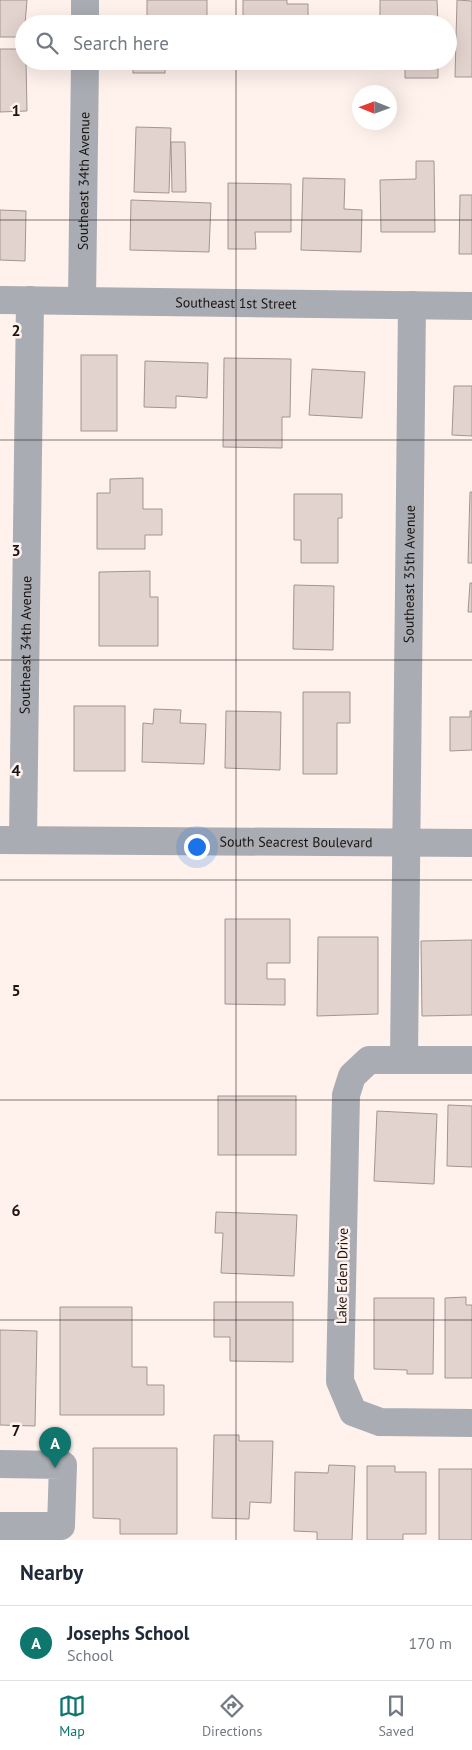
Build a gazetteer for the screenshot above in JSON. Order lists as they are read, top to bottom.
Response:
{
  "streets": {
    "street": [
      "Southeast 34th Avenue",
      "Southeast 1st Street",
      "Southeast 35th Avenue",
      "South Seacrest Boulevard",
      "Lake Eden Drive"
    ]
  },
  "crossings": [
    ["Southeast 34th Avenue", "Southeast 1st Street"],
    ["Southeast 34th Avenue", "South Seacrest Boulevard"],
    ["Southeast 1st Street", "Southeast 35th Avenue"],
    ["Southeast 35th Avenue", "South Seacrest Boulevard"]
  ],
  "north": "left",
  "page": {
    "search": "Search here",
    "pins": "A",
    "heading": "Nearby",
    "list": [
      {
        "mark": "A",
        "name": "Josephs School",
        "note": "School",
        "value": "170 m"
      }
    ],
    "nav": ["Map", "Directions", "Saved"]
  },
  "grid": {
    "rows": [
      "1",
      "2",
      "3",
      "4",
      "5",
      "6",
      "7"
    ]
  }
}
